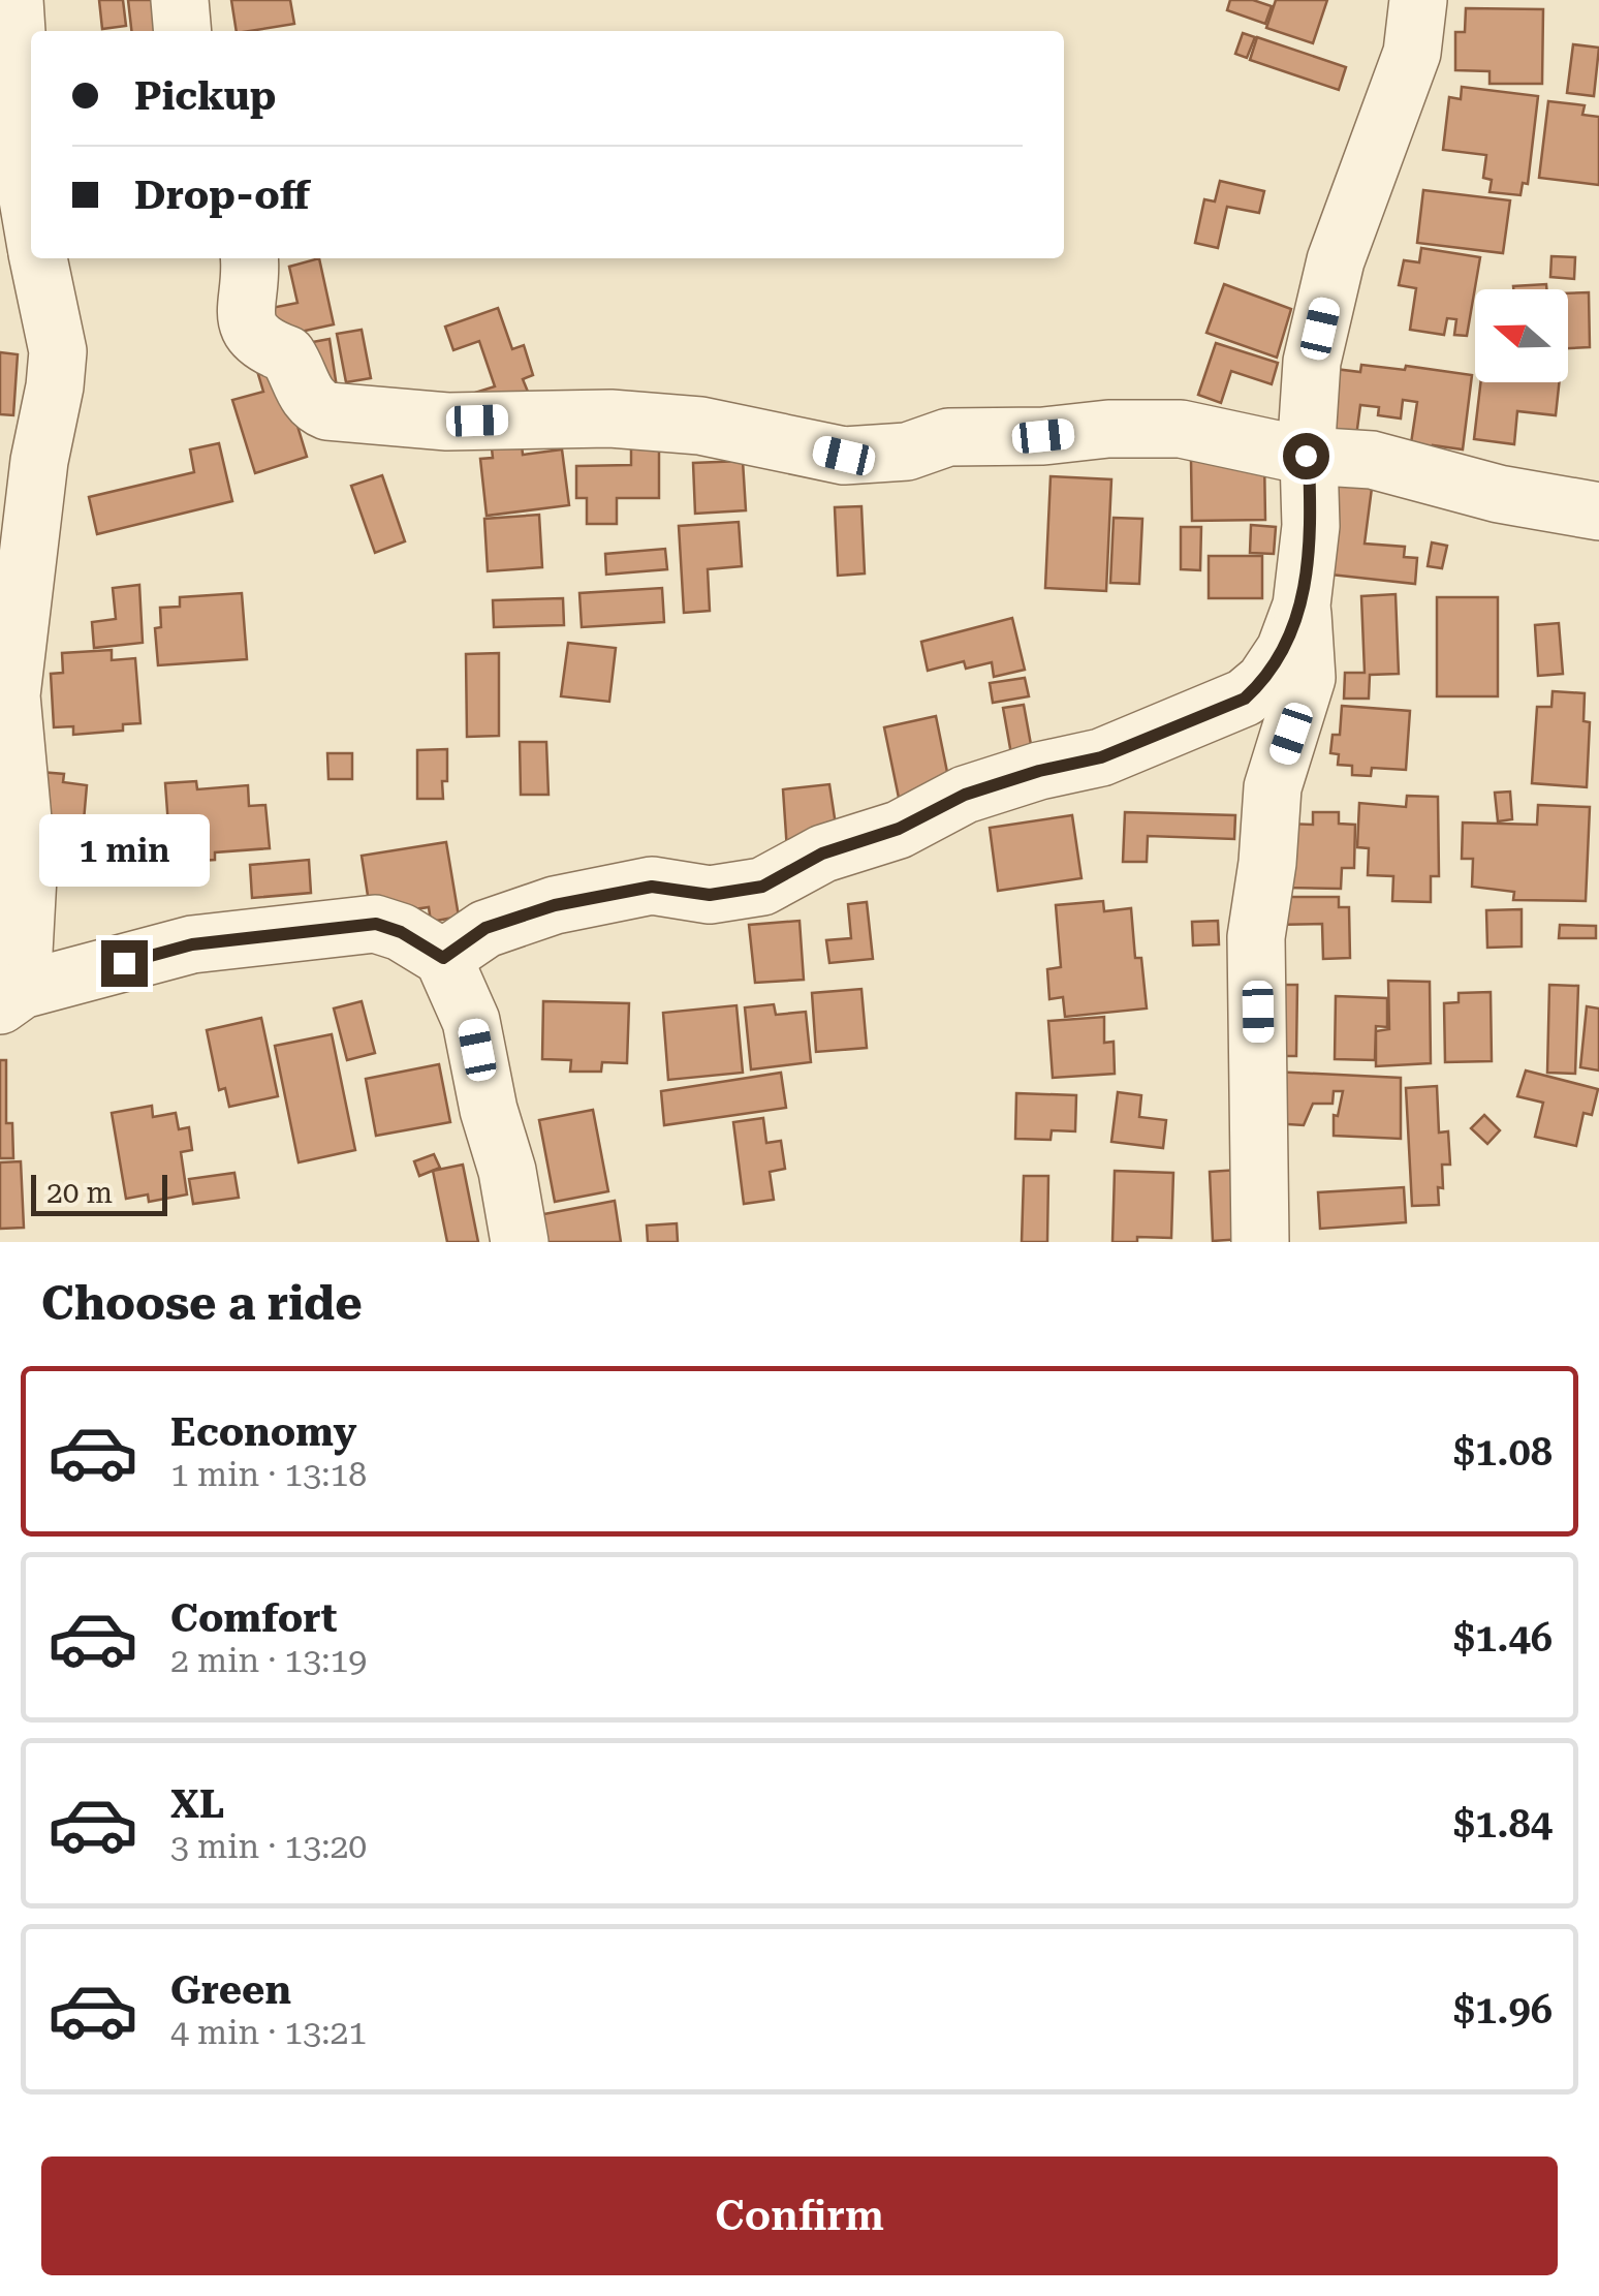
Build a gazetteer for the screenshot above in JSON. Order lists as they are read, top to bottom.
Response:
{
  "scale_bar": "20 m",
  "north": "left",
  "page": {
    "banner": ["Pickup", "Drop-off"],
    "bubble": "1 min",
    "scale": "20 m",
    "heading": "Choose a ride",
    "list": [
      {
        "name": "Economy",
        "note": "1 min · 13:18",
        "value": "$1.08"
      },
      {
        "name": "Comfort",
        "note": "2 min · 13:19",
        "value": "$1.46"
      },
      {
        "name": "XL",
        "note": "3 min · 13:20",
        "value": "$1.84"
      },
      {
        "name": "Green",
        "note": "4 min · 13:21",
        "value": "$1.96"
      }
    ],
    "buttons": "Confirm"
  }
}
